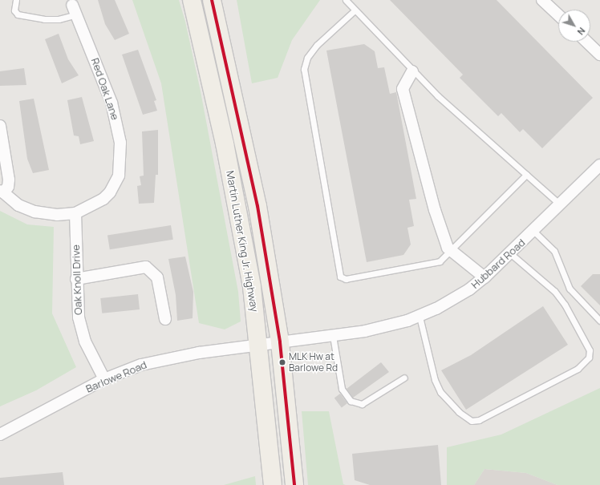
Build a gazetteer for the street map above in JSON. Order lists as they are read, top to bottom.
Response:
{
  "streets": {
    "main road": ["Martin Luther King Jr. Highway"],
    "street": [
      "Red Oak Lane",
      "Hubbard Road",
      "Oak Knoll Drive",
      "Barlowe Road"
    ]
  },
  "crossings": [
    ["Red Oak Lane", "Oak Knoll Drive"],
    ["Martin Luther King Jr. Highway", "Hubbard Road"],
    ["Martin Luther King Jr. Highway", "Barlowe Road"],
    ["Hubbard Road", "Barlowe Road"],
    ["Oak Knoll Drive", "Barlowe Road"]
  ],
  "places": ["MLK Hw at Barlowe Rd"],
  "north": "bottom right"
}
